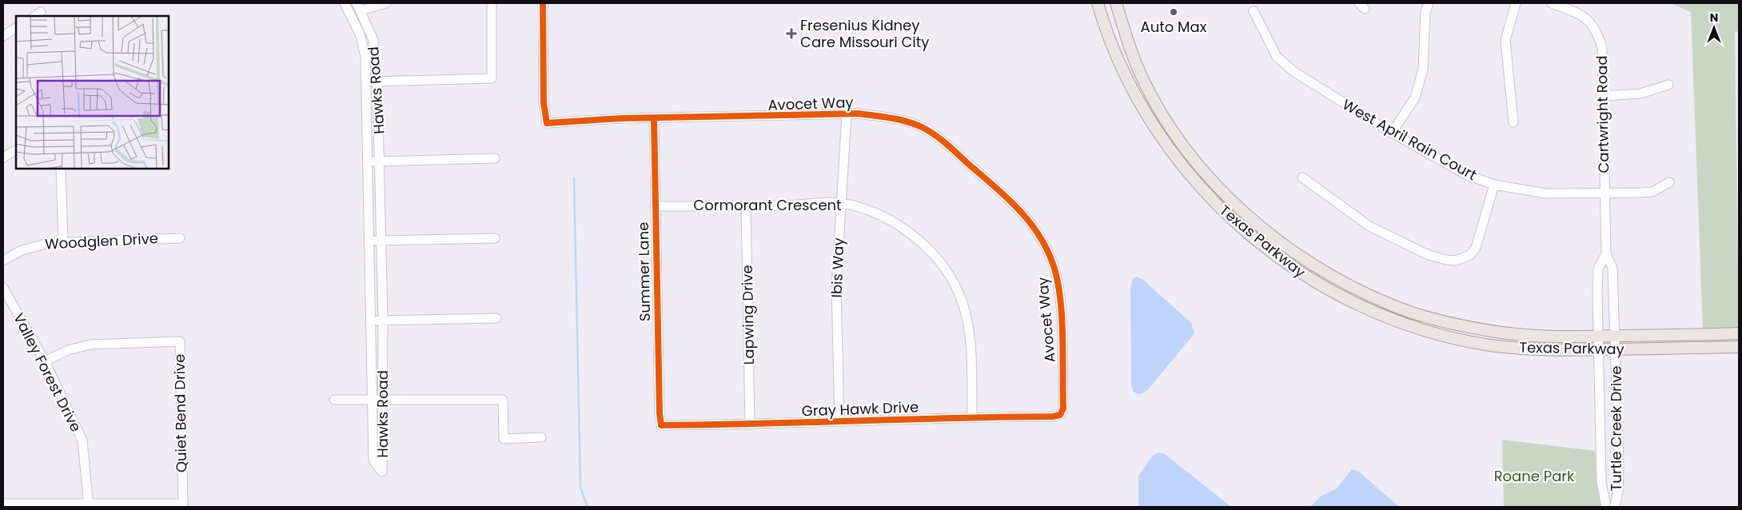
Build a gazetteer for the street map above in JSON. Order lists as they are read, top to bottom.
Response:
{
  "streets": {
    "main road": ["Texas Parkway"],
    "street": [
      "Hawks Road",
      "Avocet Way",
      "Cartwright Road",
      "West April Rain Court",
      "Cormorant Crescent",
      "Woodglen Drive",
      "Ibis Way",
      "Summer Lane",
      "Lapwing Drive",
      "Valley Forest Drive",
      "Gray Hawk Drive",
      "Quiet Bend Drive",
      "Turtle Creek Drive"
    ]
  },
  "crossings": [
    ["Avocet Way", "Ibis Way"],
    ["Avocet Way", "Summer Lane"],
    ["Avocet Way", "Gray Hawk Drive"],
    ["Cartwright Road", "West April Rain Court"],
    ["Cartwright Road", "Texas Parkway"],
    ["Cartwright Road", "Turtle Creek Drive"],
    ["Cormorant Crescent", "Ibis Way"],
    ["Cormorant Crescent", "Summer Lane"],
    ["Cormorant Crescent", "Lapwing Drive"],
    ["Cormorant Crescent", "Gray Hawk Drive"],
    ["Texas Parkway", "Turtle Creek Drive"],
    ["Ibis Way", "Gray Hawk Drive"],
    ["Summer Lane", "Gray Hawk Drive"],
    ["Lapwing Drive", "Gray Hawk Drive"],
    ["Valley Forest Drive", "Quiet Bend Drive"]
  ],
  "parks": ["Roane Park"],
  "places": {
    "other": ["Auto Max"],
    "health": ["Fresenius Kidney Care Missouri City"]
  },
  "north": "top"
}
